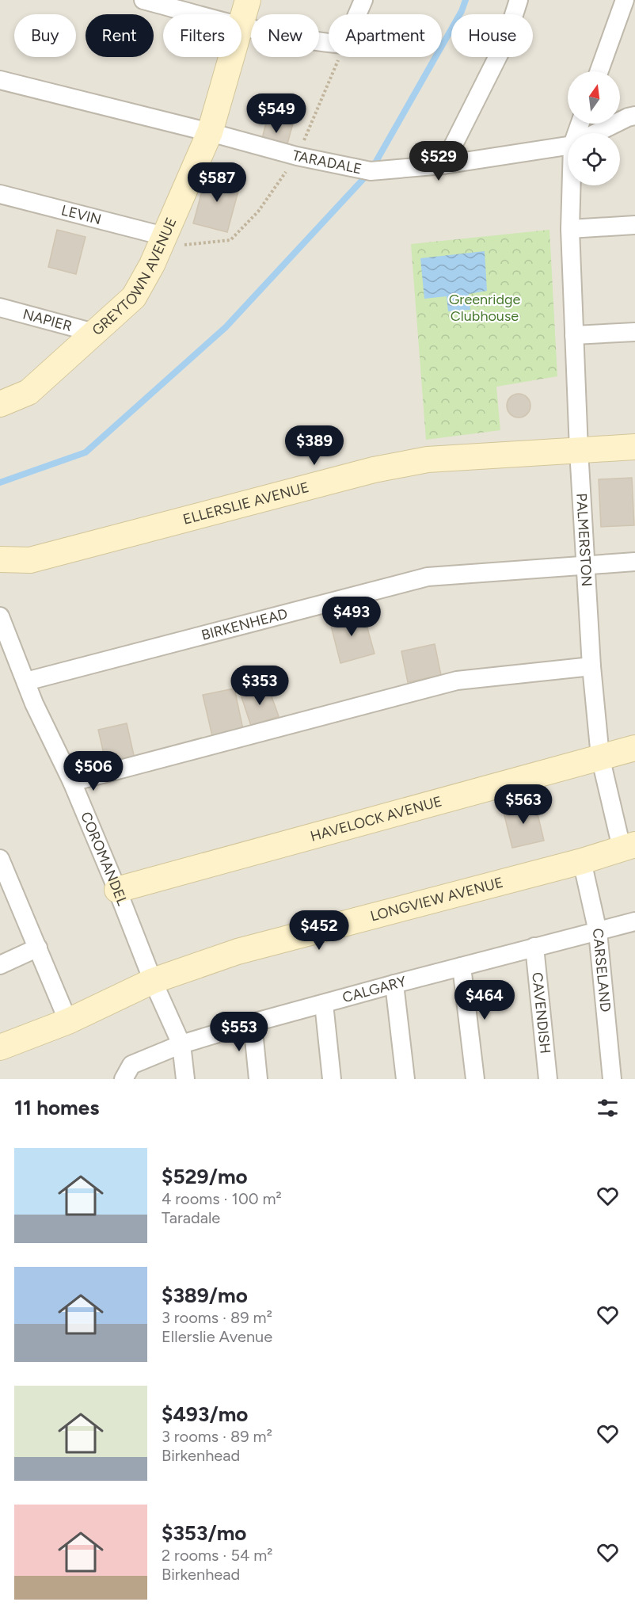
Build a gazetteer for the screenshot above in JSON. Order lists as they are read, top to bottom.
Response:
{
  "streets": {
    "street": [
      "TARADALE",
      "LEVIN",
      "GREYTOWN AVENUE",
      "NAPIER",
      "ELLERSLIE AVENUE",
      "PALMERSTON",
      "BIRKENHEAD",
      "HAVELOCK AVENUE",
      "COROMANDEL",
      "LONGVIEW AVENUE",
      "CARSELAND",
      "CALGARY",
      "CAVENDISH"
    ]
  },
  "crossings": [
    ["TARADALE", "GREYTOWN AVENUE"],
    ["LEVIN", "GREYTOWN AVENUE"],
    ["GREYTOWN AVENUE", "NAPIER"],
    ["ELLERSLIE AVENUE", "PALMERSTON"],
    ["PALMERSTON", "BIRKENHEAD"],
    ["PALMERSTON", "HAVELOCK AVENUE"],
    ["PALMERSTON", "LONGVIEW AVENUE"],
    ["BIRKENHEAD", "COROMANDEL"],
    ["HAVELOCK AVENUE", "COROMANDEL"],
    ["COROMANDEL", "LONGVIEW AVENUE"],
    ["COROMANDEL", "CALGARY"],
    ["LONGVIEW AVENUE", "CARSELAND"],
    ["CARSELAND", "CALGARY"],
    ["CALGARY", "CAVENDISH"]
  ],
  "parks": ["Greenridge Clubhouse"],
  "north": "top",
  "page": {
    "chip": [
      "Buy",
      "Rent",
      "Filters",
      "New",
      "Apartment",
      "House"
    ],
    "price": [
      "$549",
      "$529",
      "$587",
      "$389",
      "$493",
      "$353",
      "$506",
      "$563",
      "$452",
      "$464",
      "$553"
    ],
    "heading": "11 homes",
    "list": [
      {
        "name": "$529/mo",
        "note": "4 rooms · 100 m² · Taradale"
      },
      {
        "name": "$389/mo",
        "note": "3 rooms · 89 m² · Ellerslie Avenue"
      },
      {
        "name": "$493/mo",
        "note": "3 rooms · 89 m² · Birkenhead"
      },
      {
        "name": "$353/mo",
        "note": "2 rooms · 54 m² · Birkenhead"
      }
    ]
  }
}
